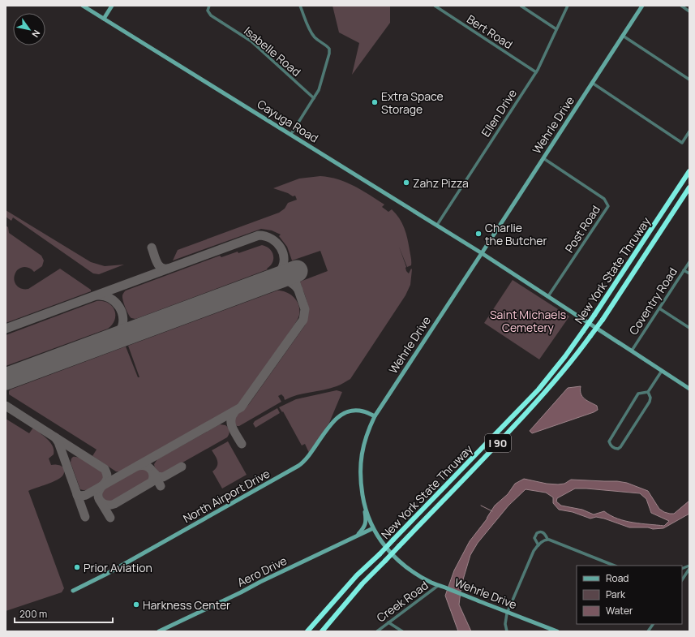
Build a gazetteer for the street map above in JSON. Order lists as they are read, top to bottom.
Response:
{
  "streets": {
    "highway": ["New York State Thruway", "I 90"],
    "street": [
      "Bert Road",
      "Isabelle Road",
      "Ellen Drive",
      "Cayuga Road",
      "Wehrle Drive",
      "Post Road",
      "Coventry Road",
      "North Airport Drive",
      "Aero Drive",
      "Creek Road"
    ]
  },
  "crossings": [
    ["Bert Road", "Ellen Drive"],
    ["Ellen Drive", "Cayuga Road"],
    ["Cayuga Road", "Wehrle Drive"],
    ["Cayuga Road", "Post Road"],
    ["Cayuga Road", "Coventry Road"],
    ["Wehrle Drive", "Post Road"],
    ["Wehrle Drive", "North Airport Drive"],
    ["Wehrle Drive", "Aero Drive"],
    ["Wehrle Drive", "Creek Road"]
  ],
  "parks": ["Saint Michaels Cemetery"],
  "places": [
    "Extra Space Storage",
    "Zahz Pizza",
    "Charlie the Butcher",
    "Prior Aviation",
    "Harkness Center"
  ],
  "legend": ["Road", "Park", "Water"],
  "scale_bar": "200 m",
  "north": "bottom right"
}
